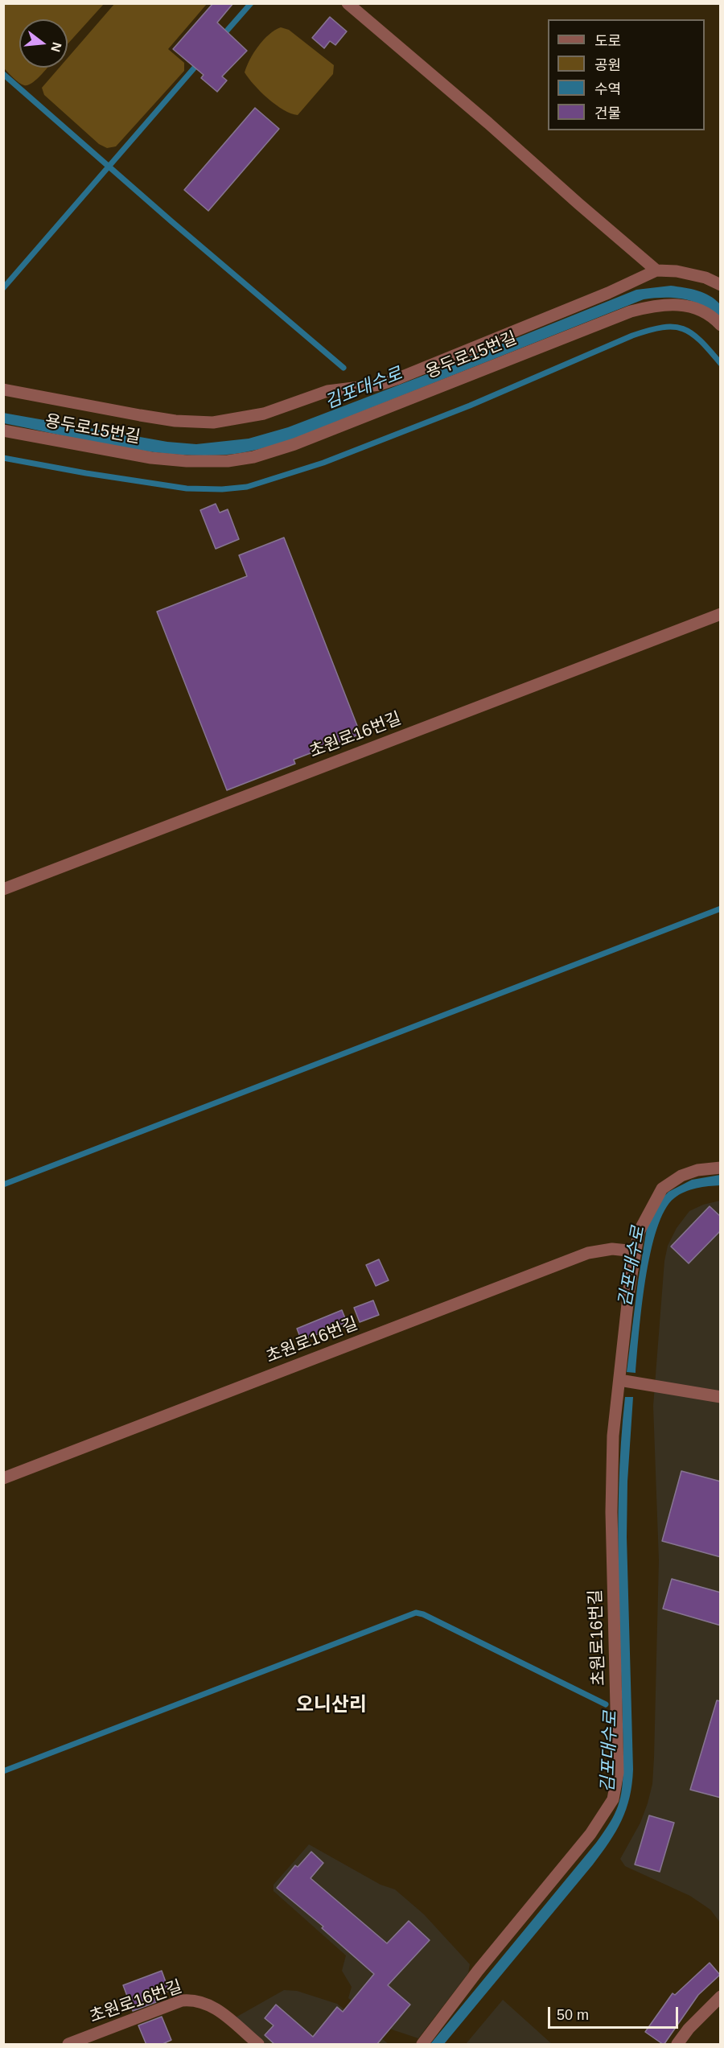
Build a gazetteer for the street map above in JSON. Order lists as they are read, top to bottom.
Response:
{
  "streets": {
    "street": ["용두로15번길", "초원로16번길"]
  },
  "districts": ["오니산리"],
  "water": ["김포대수로"],
  "legend": [
    "도로",
    "공원",
    "수역",
    "건물"
  ],
  "scale_bar": "50 m",
  "north": "right"
}
